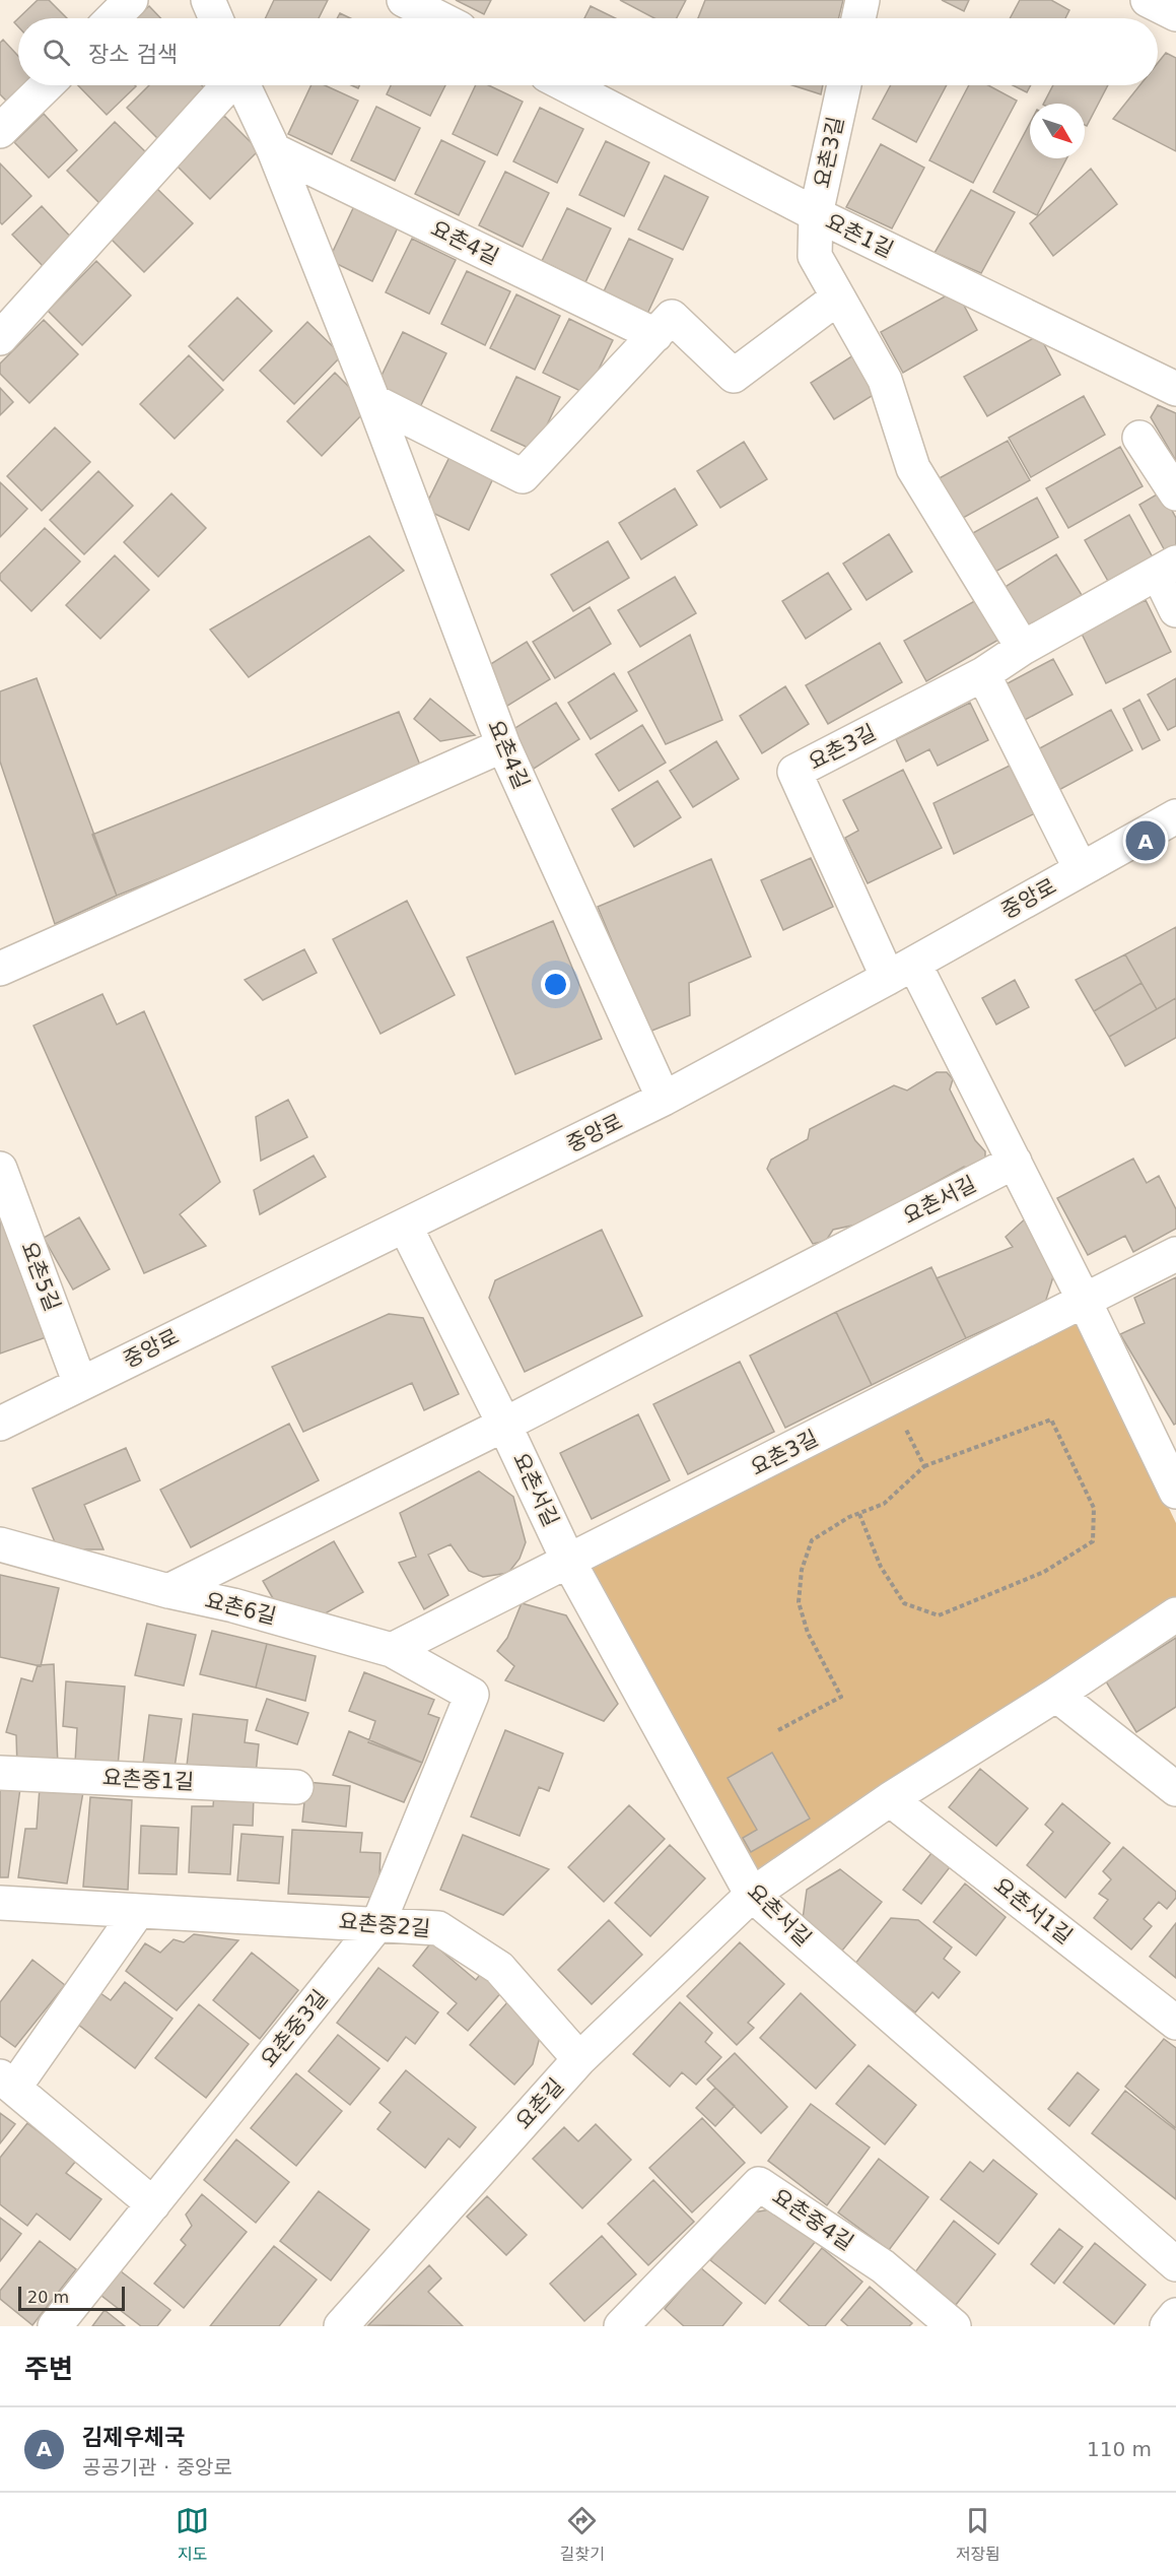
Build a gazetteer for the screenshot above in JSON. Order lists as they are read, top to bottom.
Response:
{
  "streets": {
    "street": [
      "요촌3길",
      "요촌1길",
      "요촌4길",
      "중앙로",
      "요촌서길",
      "요촌5길",
      "요촌6길",
      "요촌중1길",
      "요촌서1길",
      "요촌중2길",
      "요촌중3길",
      "요촌길",
      "요촌중4길"
    ]
  },
  "crossings": [
    ["요촌3길", "요촌1길"],
    ["요촌3길", "중앙로"],
    ["요촌3길", "요촌서길"],
    ["요촌3길", "요촌6길"],
    ["요촌4길", "중앙로"],
    ["중앙로", "요촌서길"],
    ["중앙로", "요촌5길"],
    ["요촌서길", "요촌6길"],
    ["요촌서길", "요촌길"],
    ["요촌6길", "요촌중3길"],
    ["요촌중2길", "요촌중3길"],
    ["요촌중2길", "요촌길"]
  ],
  "scale_bar": "20 m",
  "north": "bottom right",
  "page": {
    "search": "장소 검색",
    "pins": "A",
    "scale": "20 m",
    "heading": "주변",
    "list": [
      {
        "mark": "A",
        "name": "김제우체국",
        "note": "공공기관 · 중앙로",
        "value": "110 m"
      }
    ],
    "nav": ["지도", "길찾기", "저장됨"]
  }
}
